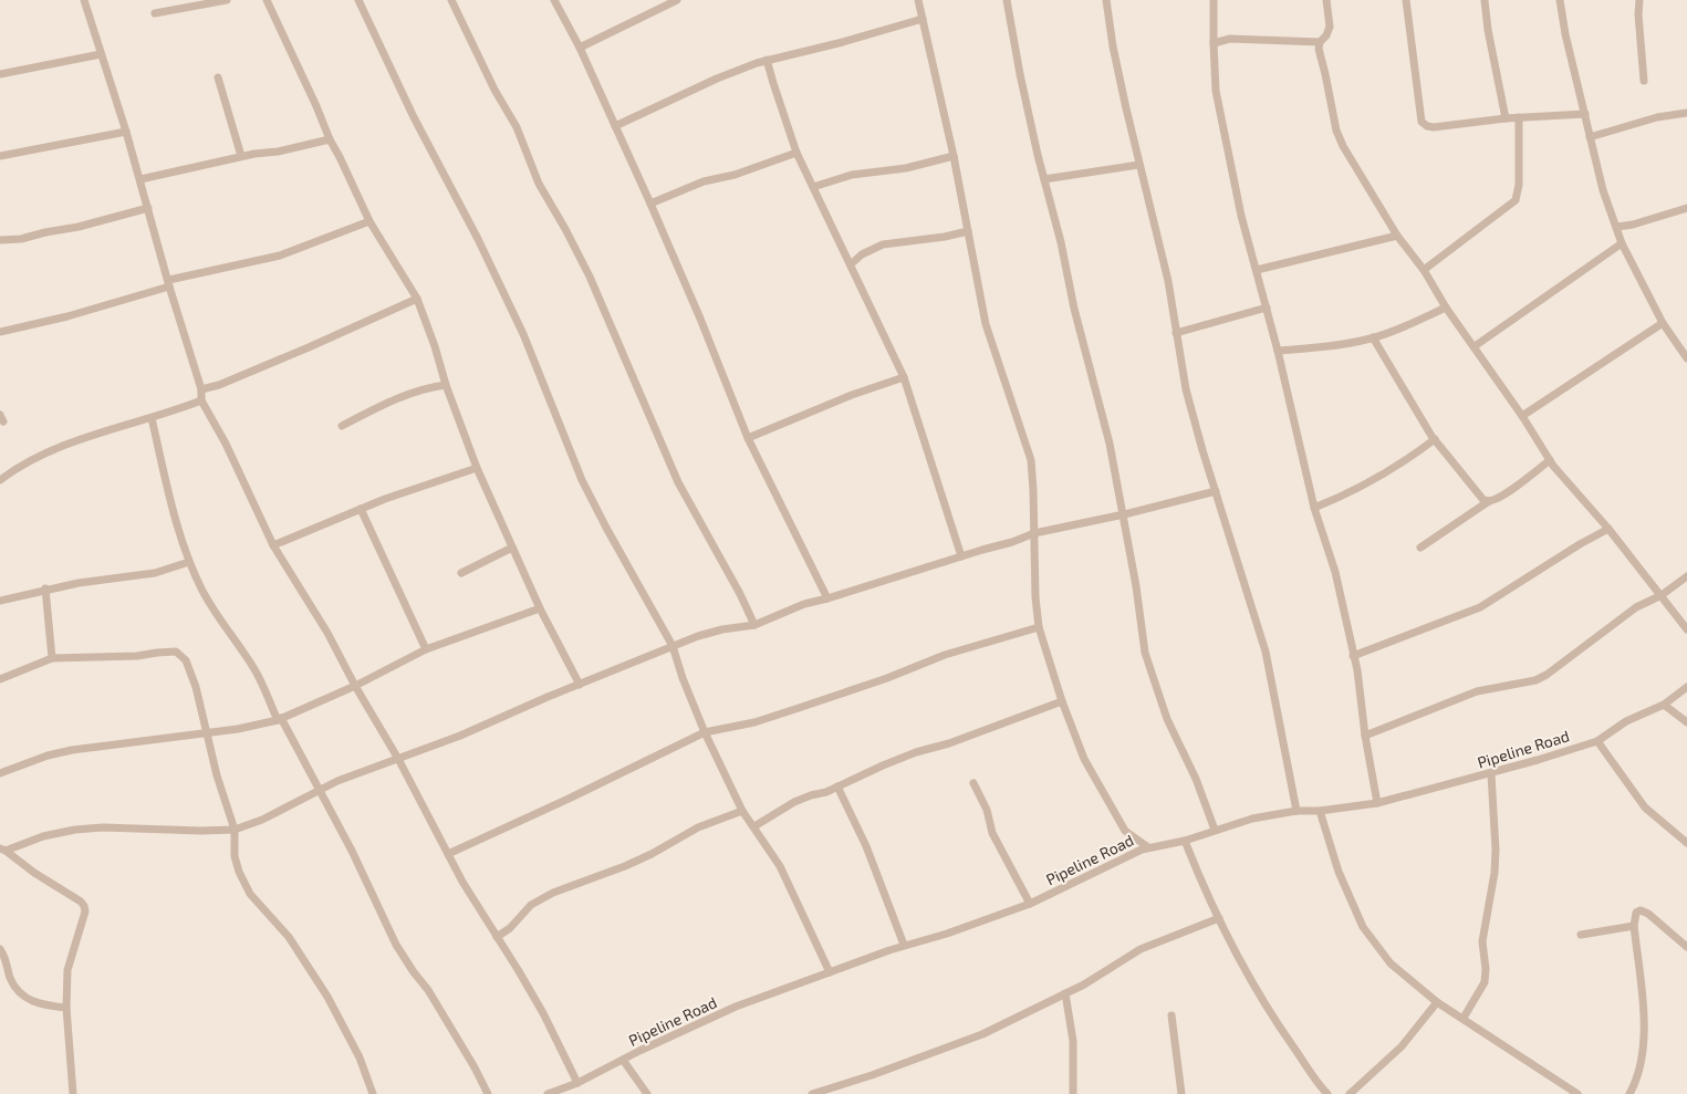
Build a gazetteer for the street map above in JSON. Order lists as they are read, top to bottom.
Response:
{
  "streets": {
    "street": ["Pipeline Road"]
  }
}
